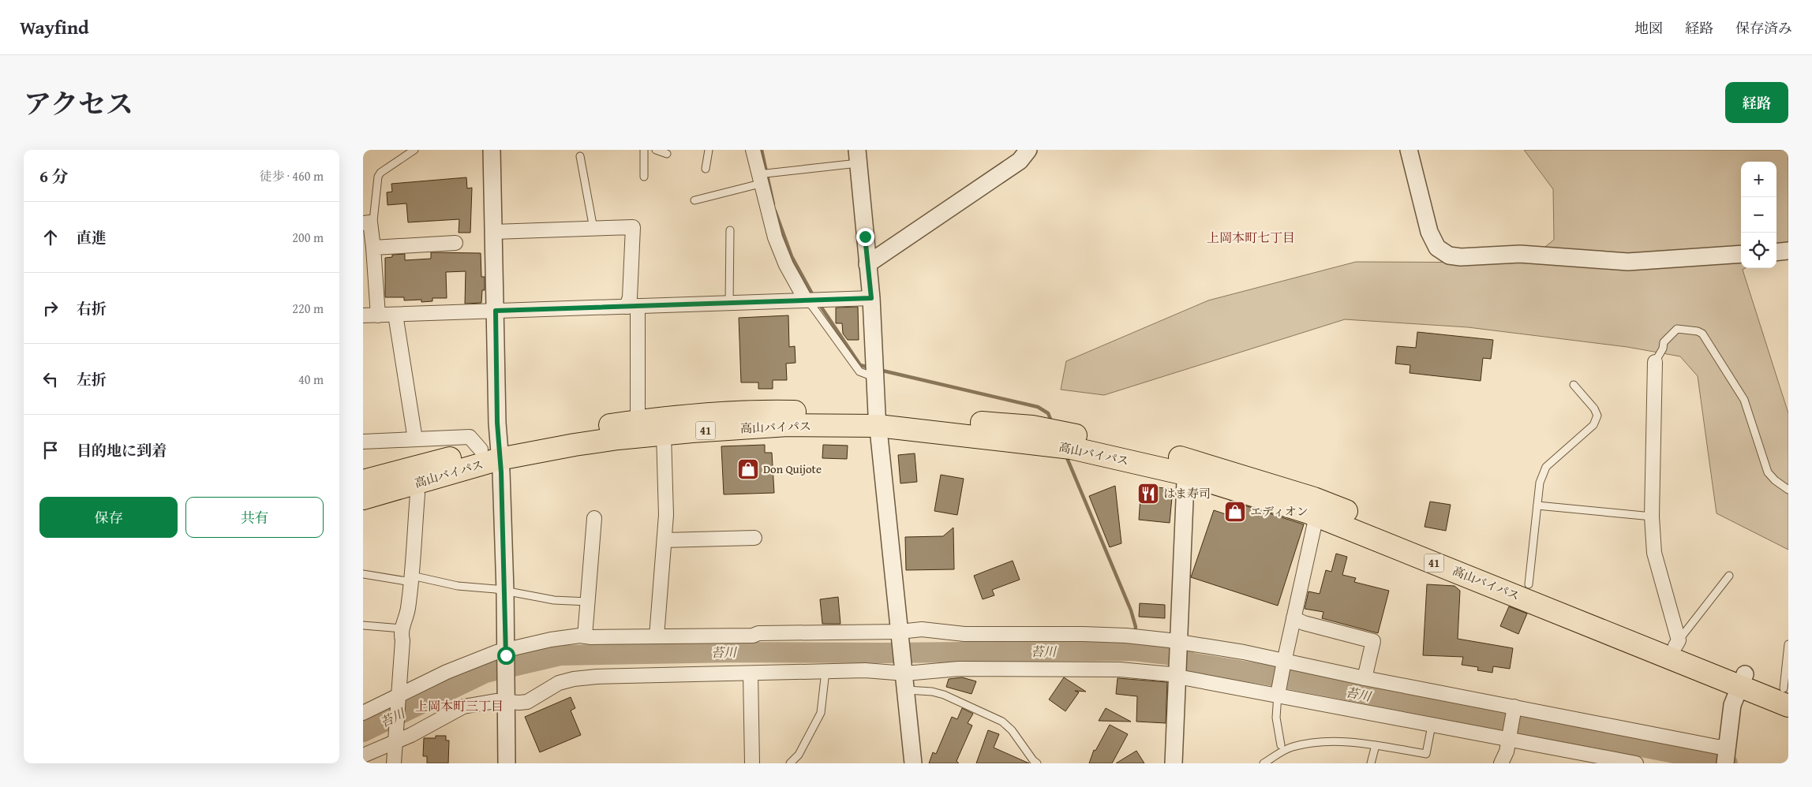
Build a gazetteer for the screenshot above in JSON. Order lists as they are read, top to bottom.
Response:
{
  "streets": {
    "highway": ["高山バイパス", "41"]
  },
  "districts": ["上岡本町七丁目", "上岡本町三丁目"],
  "water": ["苔川"],
  "places": {
    "shop": ["Don Quijote", "エディオン"],
    "restaurant": ["はま寿司"]
  },
  "page": {
    "header": "Wayfind",
    "nav": ["地図", "経路", "保存済み"],
    "title": "アクセス",
    "buttons": [
      "経路",
      ["保存", "共有"]
    ],
    "heading": ["6 分", "徒歩 · 460 m"],
    "map_buttons": ["+", "−"],
    "list": [
      ["直進", "200 m"],
      ["右折", "220 m"],
      ["左折", "40 m"],
      "目的地に到着"
    ]
  }
}
